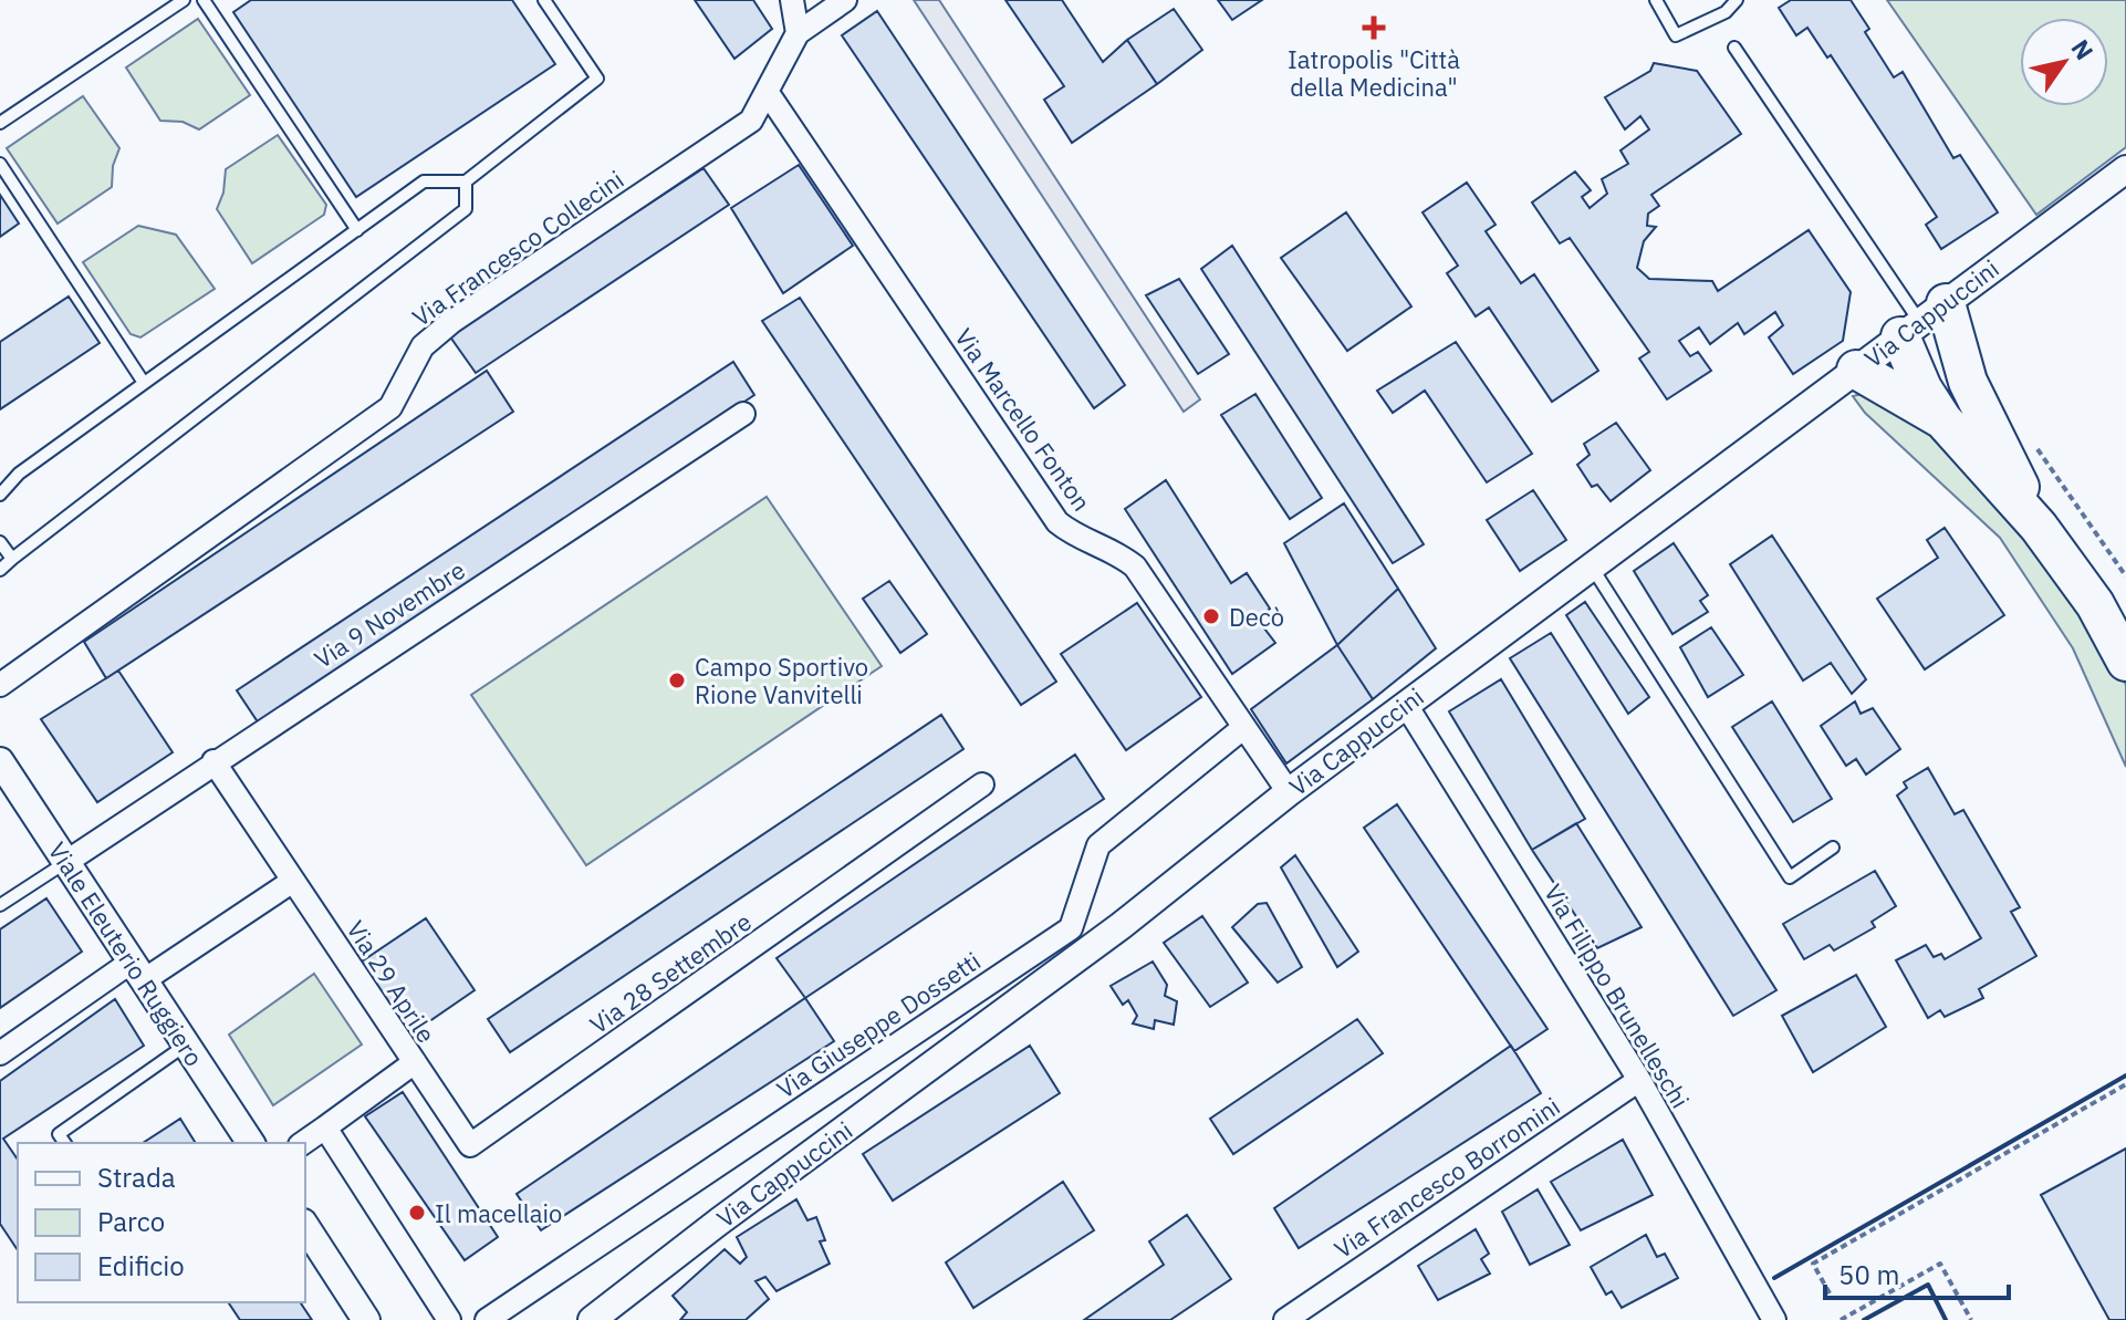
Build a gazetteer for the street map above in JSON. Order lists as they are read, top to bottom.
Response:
{
  "streets": {
    "street": [
      "Via Francesco Collecini",
      "Via Cappuccini",
      "Via Marcello Fonton",
      "Via 9 Novembre",
      "Viale Eleuterio Ruggiero",
      "Via 28 Settembre",
      "Via 29 Aprile",
      "Via Filippo Brunelleschi",
      "Via Giuseppe Dossetti",
      "Via Francesco Borromini"
    ]
  },
  "crossings": [
    ["Via Francesco Collecini", "Via Marcello Fonton"],
    ["Via Cappuccini", "Via Marcello Fonton"],
    ["Via Cappuccini", "Via Filippo Brunelleschi"],
    ["Via Marcello Fonton", "Via Giuseppe Dossetti"],
    ["Via 9 Novembre", "Viale Eleuterio Ruggiero"],
    ["Via 9 Novembre", "Via 29 Aprile"],
    ["Via 28 Settembre", "Via 29 Aprile"],
    ["Via Filippo Brunelleschi", "Via Francesco Borromini"]
  ],
  "places": {
    "health": ["Iatropolis \"Città della Medicina\""],
    "other": ["Decò", "Campo Sportivo Rione Vanvitelli", "Il macellaio"]
  },
  "legend": ["Strada", "Parco", "Edificio"],
  "scale_bar": "50 m",
  "north": "top right"
}
